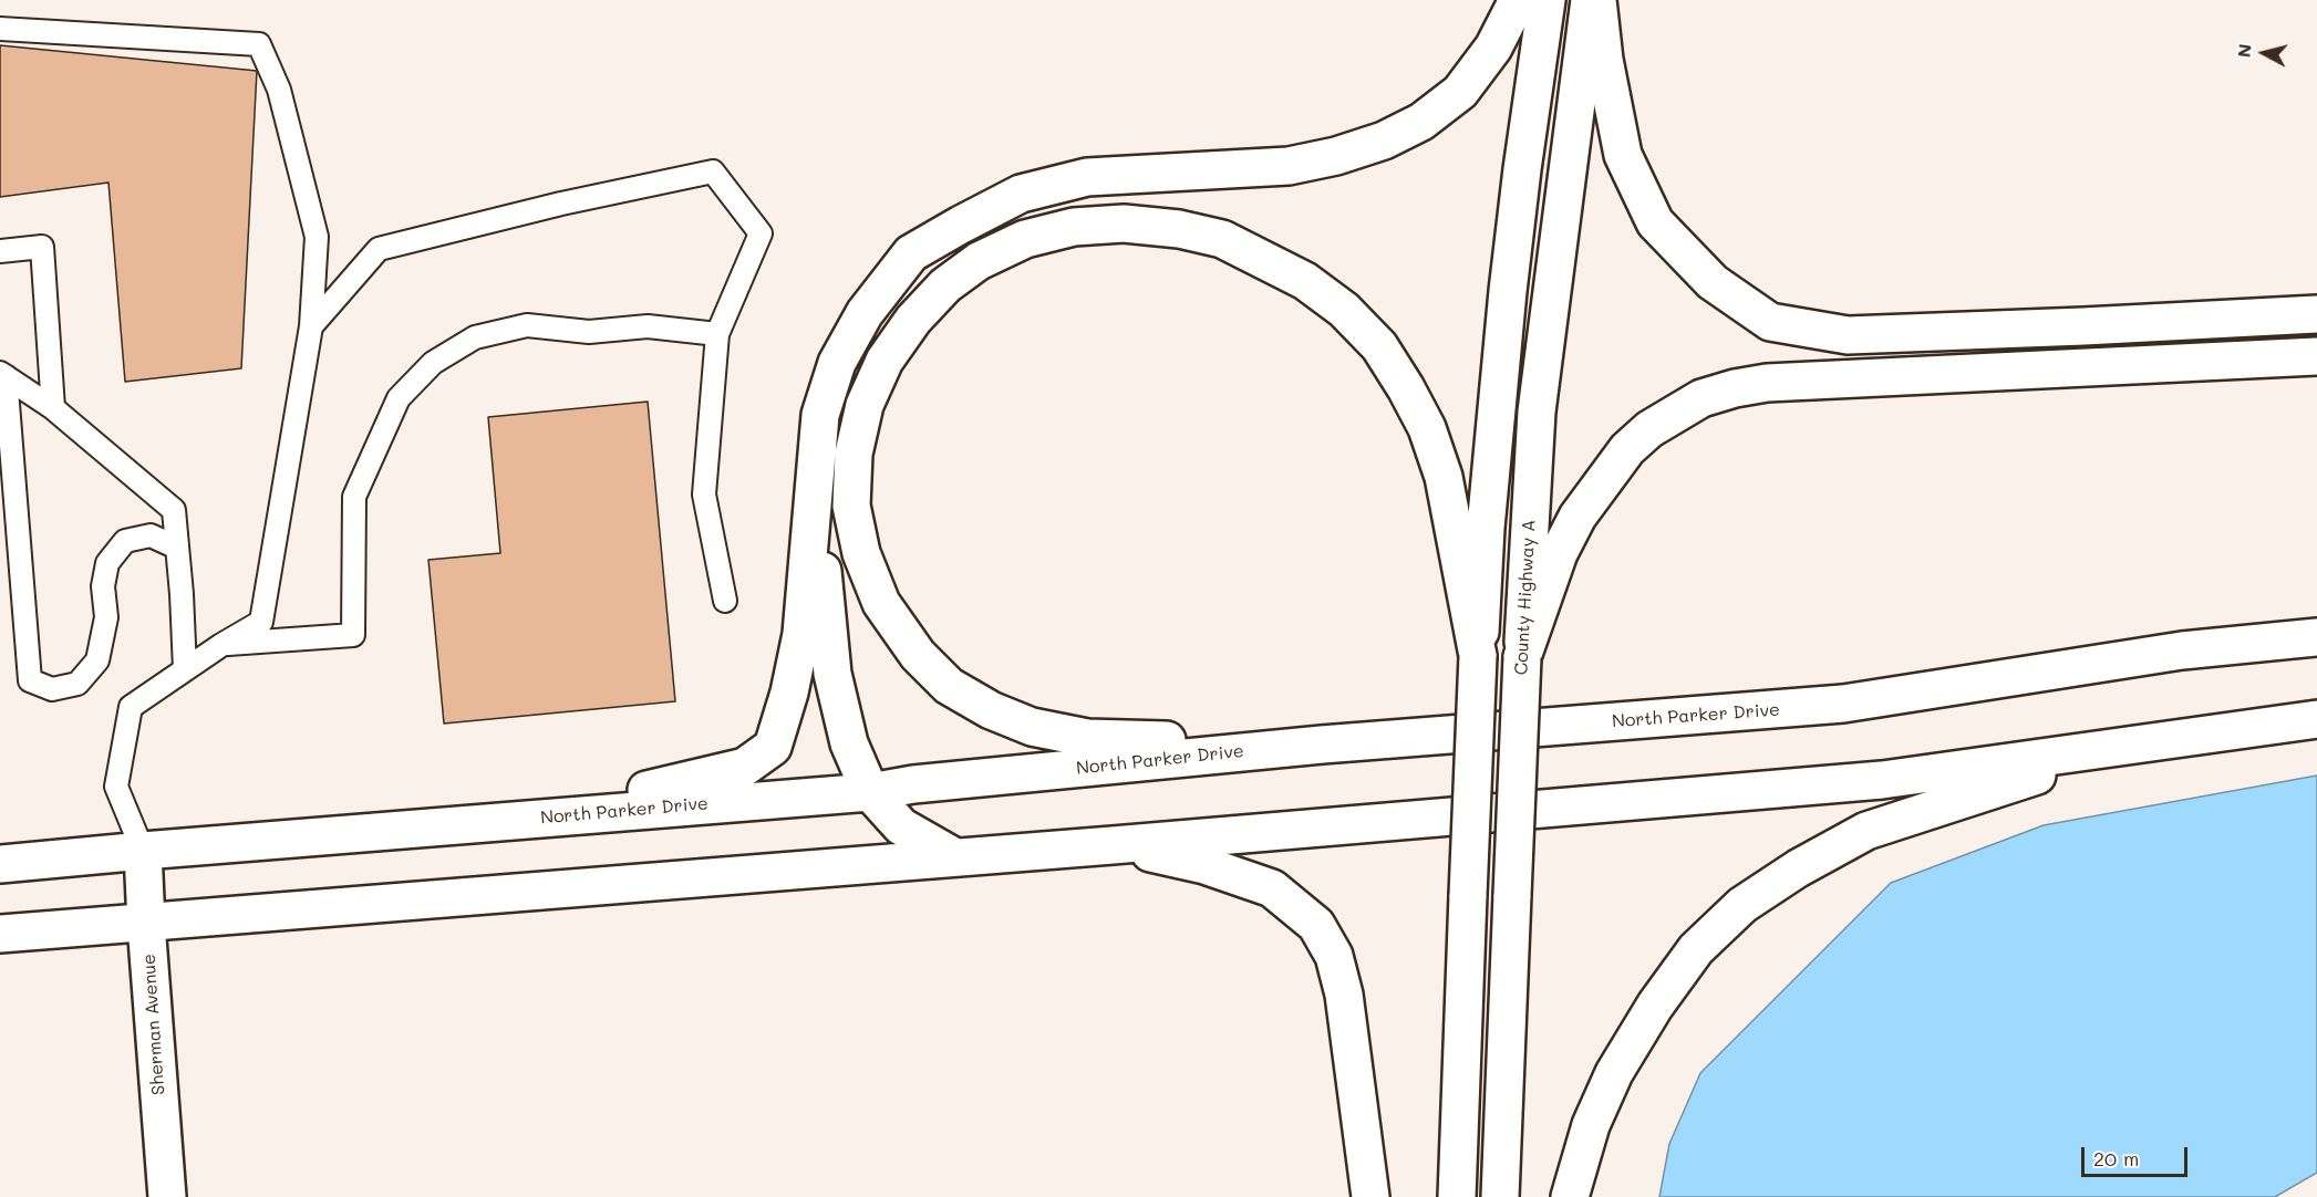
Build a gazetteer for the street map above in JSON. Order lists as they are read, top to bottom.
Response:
{
  "streets": {
    "main road": ["County Highway A", "North Parker Drive", "Sherman Avenue"]
  },
  "crossings": [
    ["North Parker Drive", "Sherman Avenue"]
  ],
  "scale_bar": "20 m",
  "north": "left"
}
